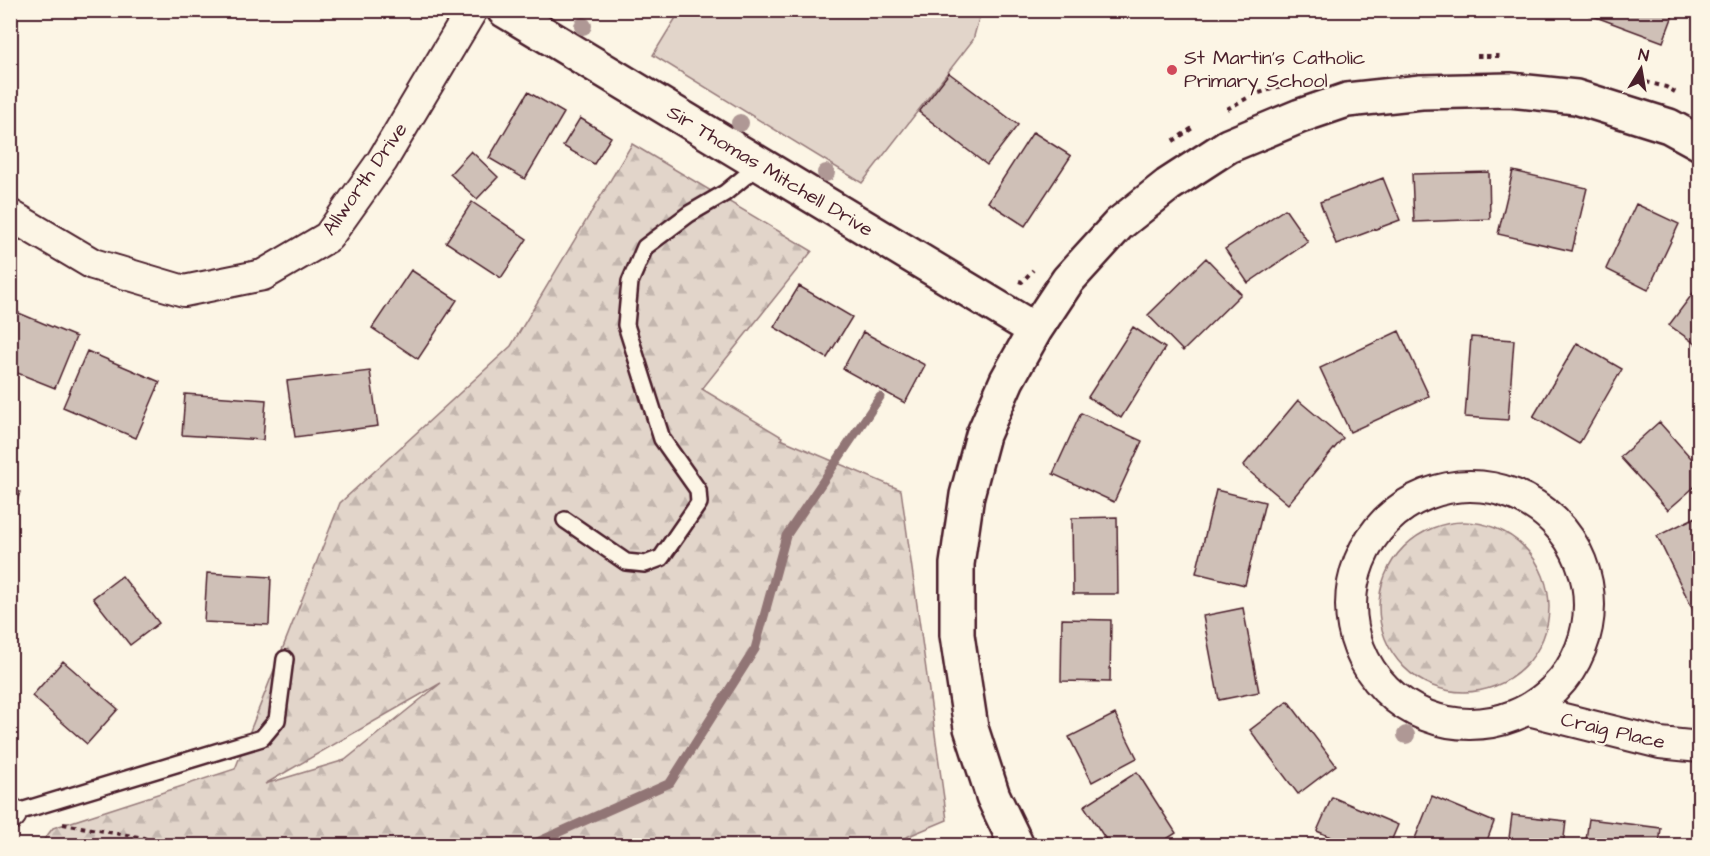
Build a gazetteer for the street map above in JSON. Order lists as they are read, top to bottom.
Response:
{
  "streets": {
    "street": ["Sir Thomas Mitchell Drive", "Allworth Drive", "Craig Place"]
  },
  "places": ["St Martin's Catholic Primary School"],
  "north": "top"
}
